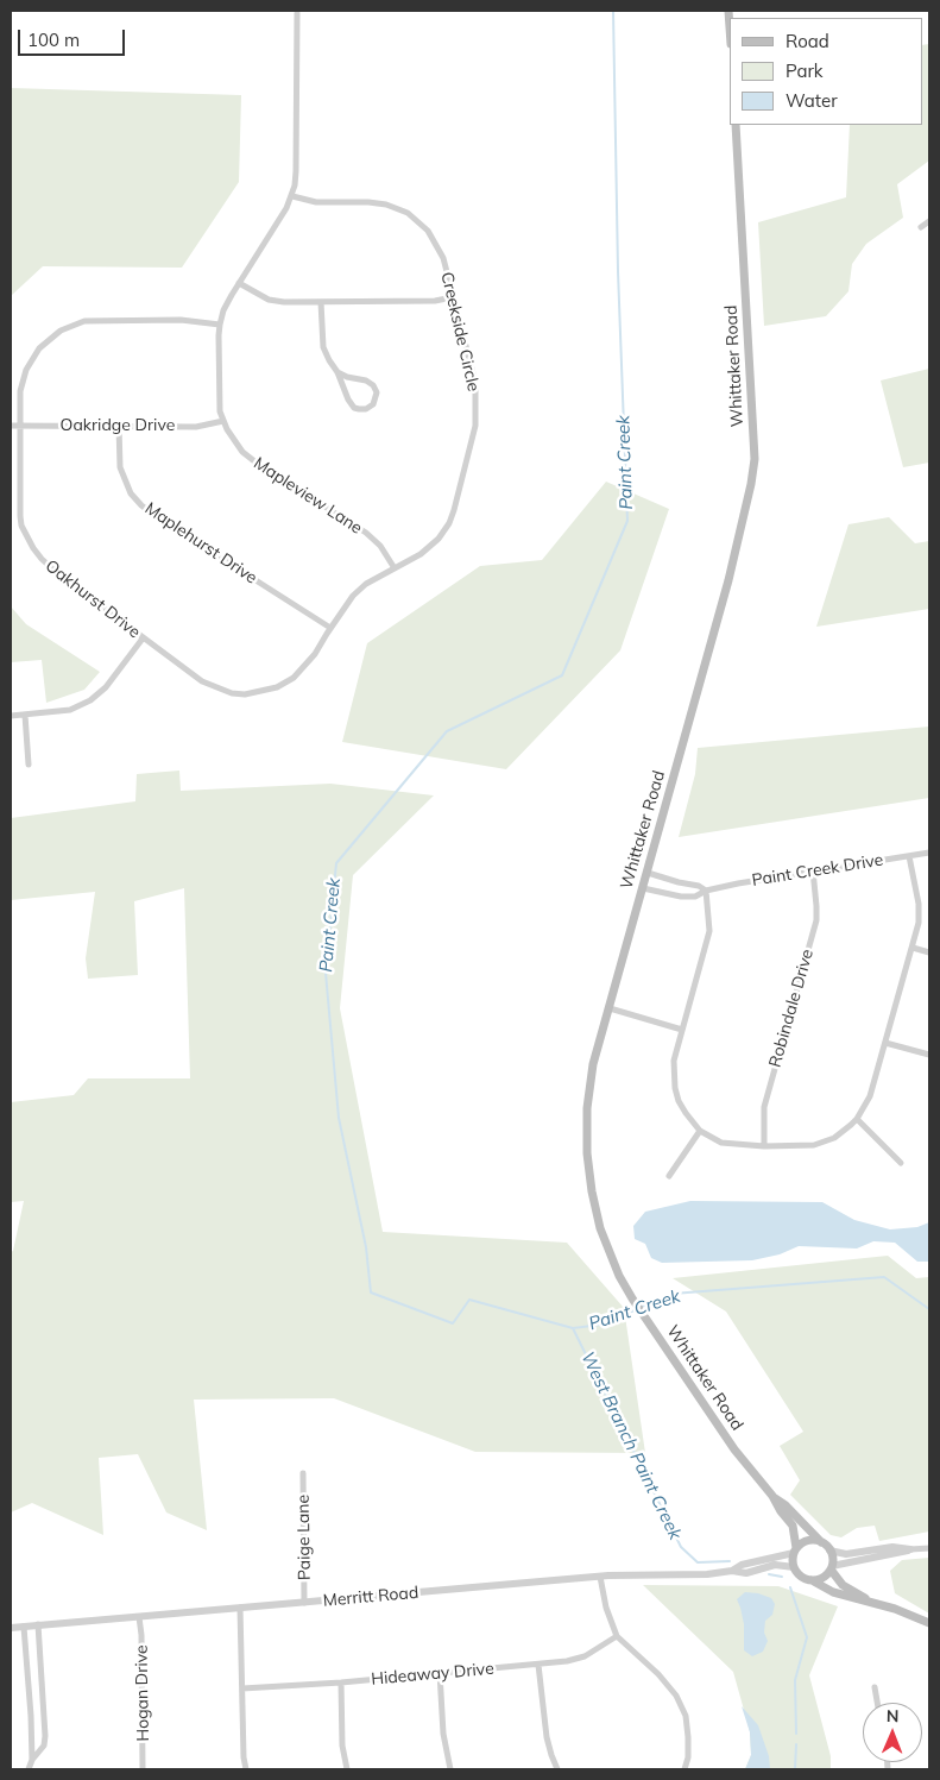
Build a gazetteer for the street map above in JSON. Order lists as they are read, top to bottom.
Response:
{
  "streets": {
    "main road": ["Whittaker Road"],
    "street": [
      "Creekside Circle",
      "Oakridge Drive",
      "Mapleview Lane",
      "Maplehurst Drive",
      "Oakhurst Drive",
      "Paint Creek Drive",
      "Robindale Drive",
      "Paige Lane",
      "Merritt Road",
      "Hideaway Drive",
      "Hogan Drive"
    ]
  },
  "crossings": [
    ["Creekside Circle", "Mapleview Lane"],
    ["Creekside Circle", "Maplehurst Drive"],
    ["Creekside Circle", "Oakhurst Drive"],
    ["Whittaker Road", "Paint Creek Drive"],
    ["Whittaker Road", "Merritt Road"],
    ["Oakridge Drive", "Mapleview Lane"],
    ["Oakridge Drive", "Maplehurst Drive"],
    ["Oakridge Drive", "Oakhurst Drive"],
    ["Mapleview Lane", "Oakhurst Drive"],
    ["Maplehurst Drive", "Oakhurst Drive"],
    ["Paint Creek Drive", "Robindale Drive"],
    ["Paige Lane", "Merritt Road"],
    ["Merritt Road", "Hogan Drive"]
  ],
  "water": ["Paint Creek", "West Branch Paint Creek"],
  "legend": ["Road", "Park", "Water"],
  "scale_bar": "100 m",
  "north": "top"
}
